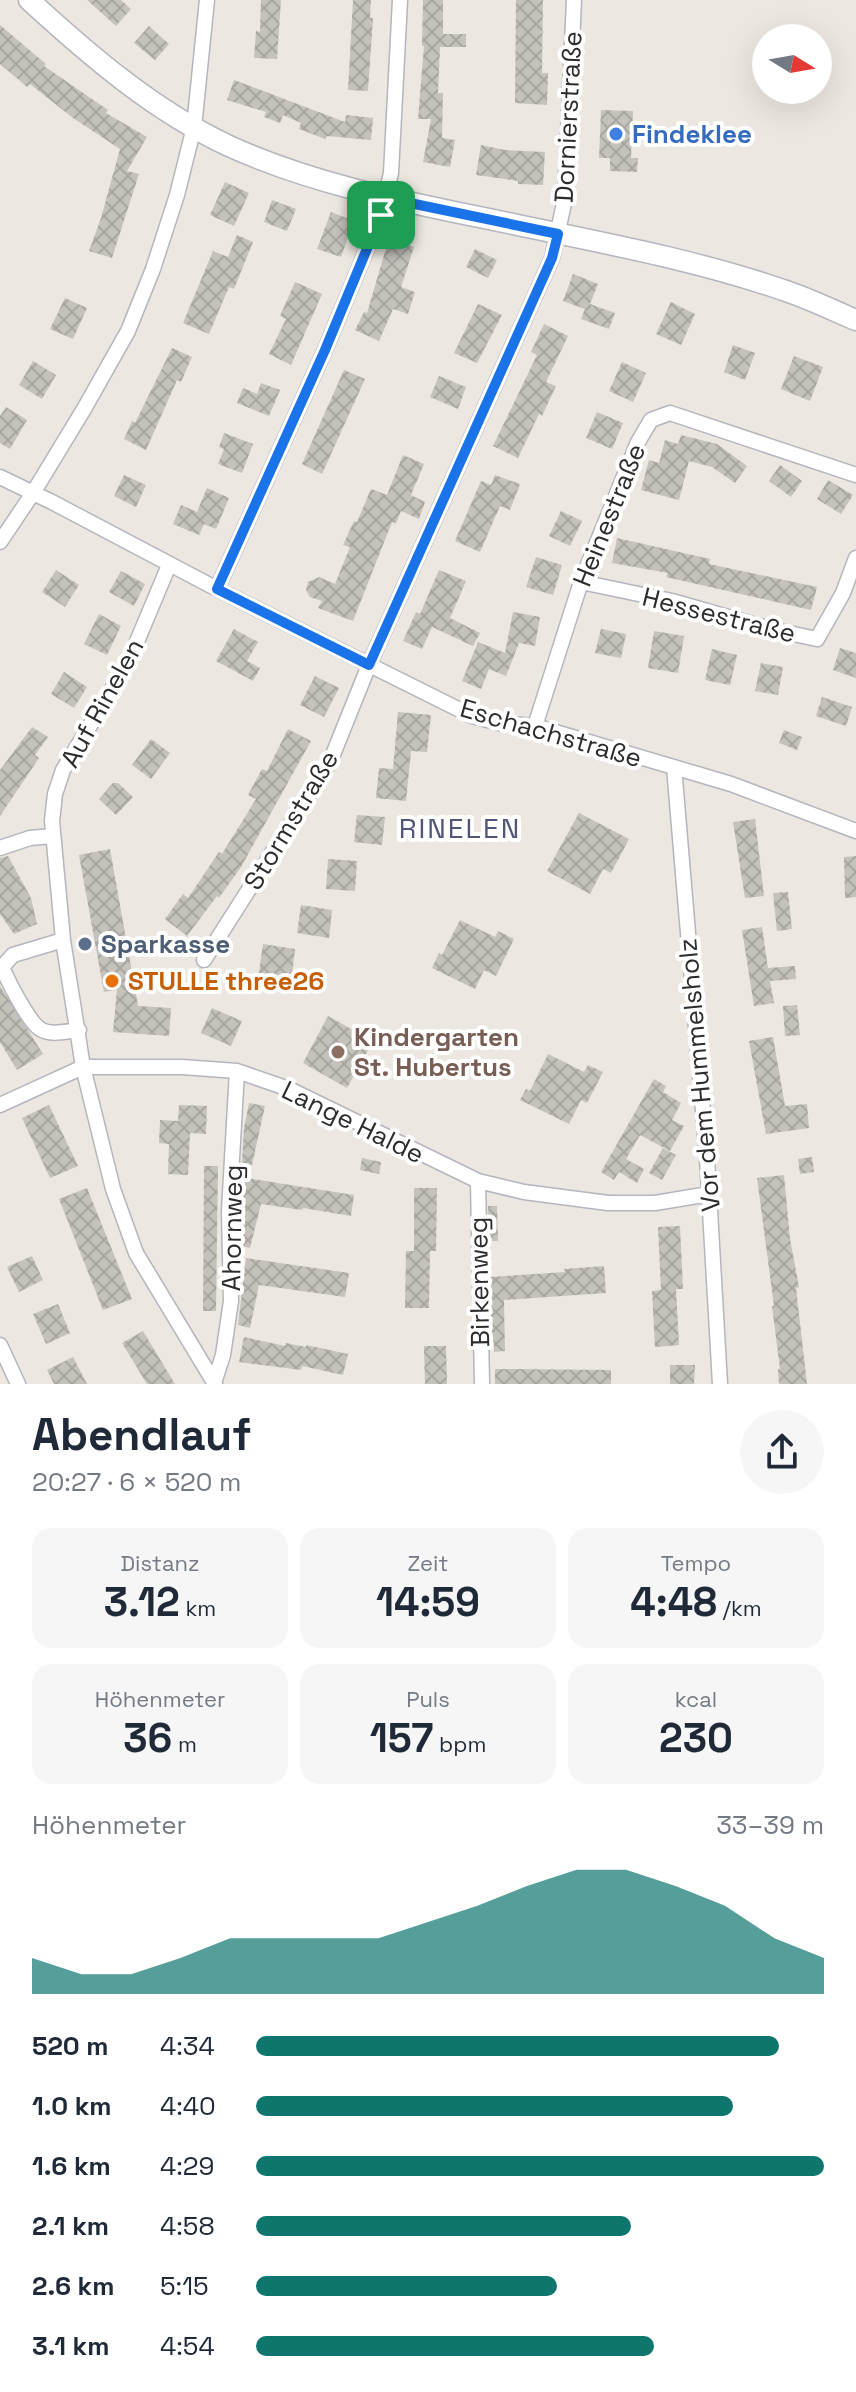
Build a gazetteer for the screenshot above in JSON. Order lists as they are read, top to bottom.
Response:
{
  "streets": {
    "street": [
      "Dornierstraße",
      "Heinestraße",
      "Hessestraße",
      "Auf Rinelen",
      "Eschachstraße",
      "Stormstraße",
      "Vor dem Hummelsholz",
      "Lange Halde",
      "Ahornweg",
      "Birkenweg"
    ]
  },
  "crossings": [
    ["Dornierstraße", "Stormstraße"],
    ["Heinestraße", "Hessestraße"],
    ["Heinestraße", "Eschachstraße"],
    ["Auf Rinelen", "Eschachstraße"],
    ["Auf Rinelen", "Lange Halde"],
    ["Auf Rinelen", "Ahornweg"],
    ["Eschachstraße", "Stormstraße"],
    ["Eschachstraße", "Vor dem Hummelsholz"],
    ["Vor dem Hummelsholz", "Lange Halde"],
    ["Lange Halde", "Ahornweg"],
    ["Lange Halde", "Birkenweg"]
  ],
  "districts": ["RINELEN"],
  "places": [
    "Findeklee",
    "Sparkasse",
    "STULLE three26",
    "Kindergarten St. Hubertus"
  ],
  "north": "right",
  "page": {
    "heading": ["Abendlauf", "20:27 · 6 × 520 m"],
    "stats": [
      ["Distanz", "3.12 km"],
      ["Zeit", "14:59"],
      ["Tempo", "4:48 /km"],
      ["Höhenmeter", "36 m"],
      ["Puls", "157 bpm"],
      ["kcal", "230"]
    ],
    "chart": ["Höhenmeter", "33–39 m"],
    "list": [
      {
        "name": "520 m",
        "note": "4:34"
      },
      {
        "name": "1.0 km",
        "note": "4:40"
      },
      {
        "name": "1.6 km",
        "note": "4:29"
      },
      {
        "name": "2.1 km",
        "note": "4:58"
      },
      {
        "name": "2.6 km",
        "note": "5:15"
      },
      {
        "name": "3.1 km",
        "note": "4:54"
      }
    ]
  }
}
